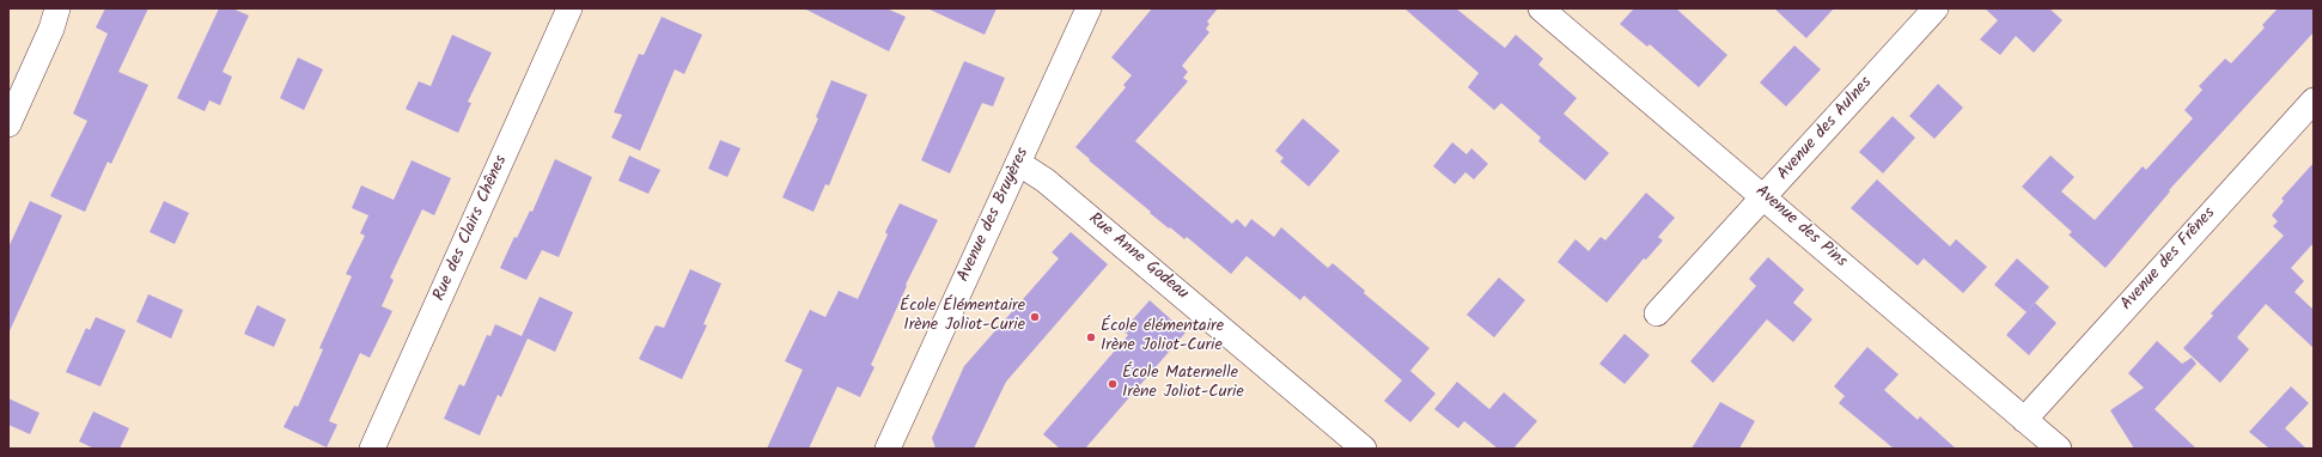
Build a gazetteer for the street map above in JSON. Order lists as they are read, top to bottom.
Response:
{
  "streets": {
    "street": [
      "Avenue des Aulnes",
      "Avenue des Bruyères",
      "Avenue des Pins",
      "Rue des Clairs Chênes",
      "Rue Anne Godeau",
      "Avenue des Frênes"
    ]
  },
  "crossings": [
    ["Avenue des Aulnes", "Avenue des Pins"],
    ["Avenue des Bruyères", "Rue Anne Godeau"],
    ["Avenue des Pins", "Avenue des Frênes"]
  ],
  "places": ["École Élémentaire Irène Joliot-Curie", "École élémentaire Irène Joliot-Curie", "École Maternelle Irène Joliot-Curie"]
}
